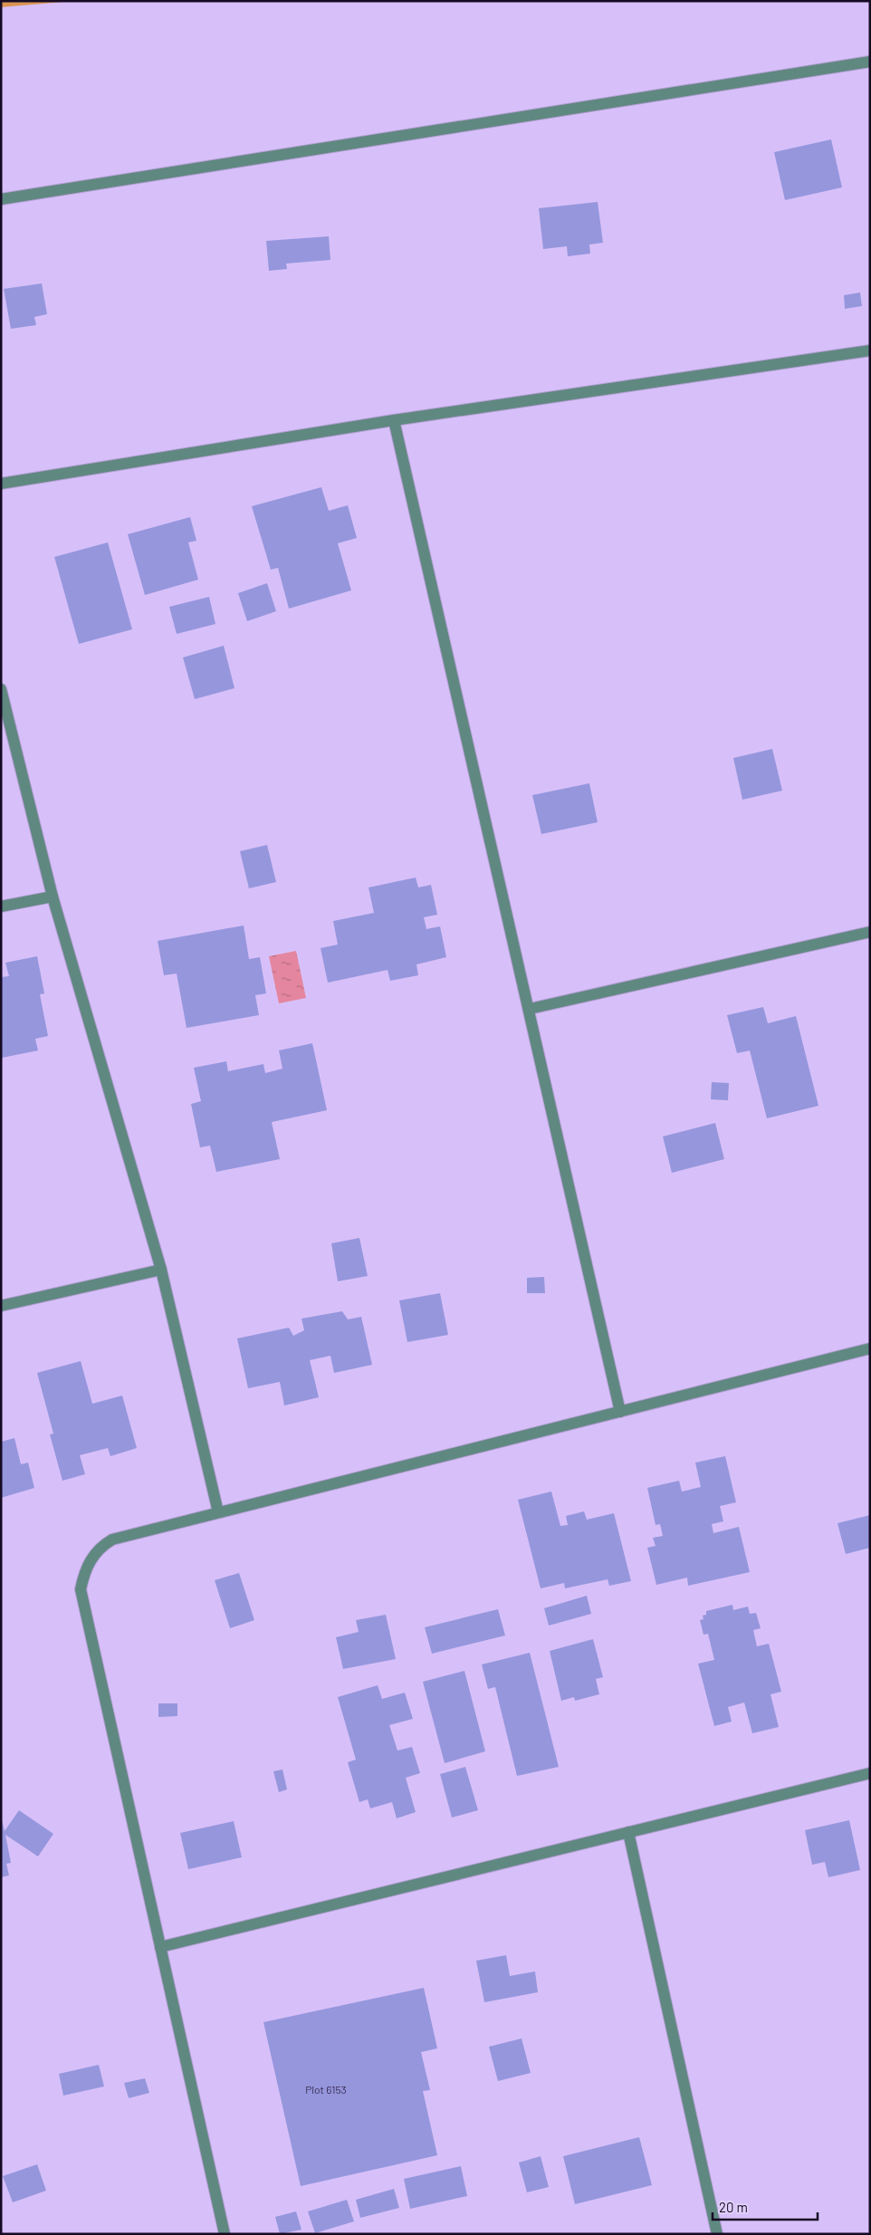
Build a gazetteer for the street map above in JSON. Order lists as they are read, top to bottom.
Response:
{
  "house_numbers": ["Plot 6153"],
  "scale_bar": "20 m"
}
